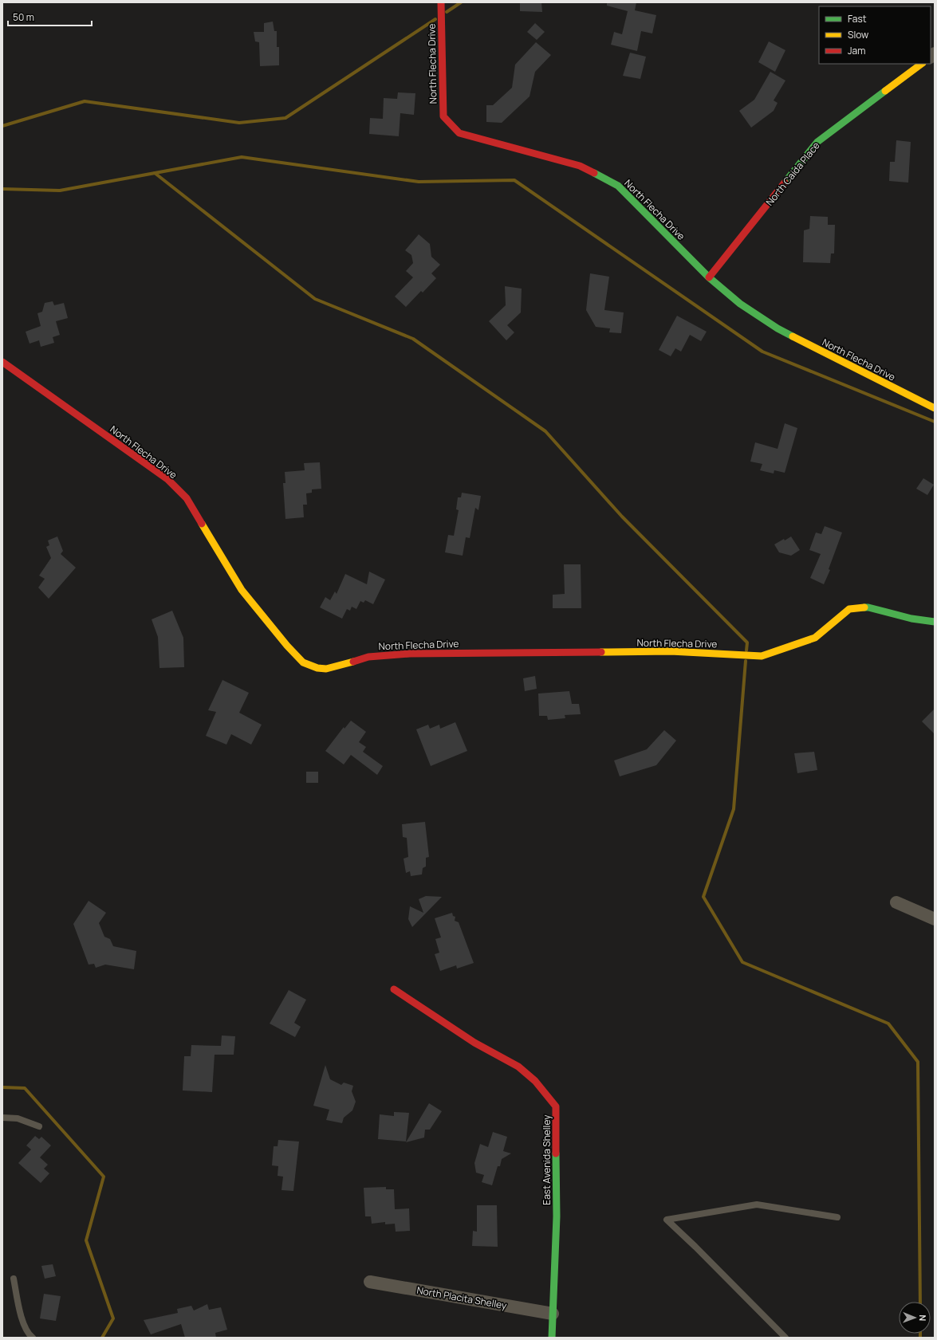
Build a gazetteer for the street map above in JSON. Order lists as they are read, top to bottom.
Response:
{
  "streets": {
    "street": [
      "North Flecha Drive",
      "North Caida Place",
      "East Avenida Shelley",
      "North Placita Shelley"
    ]
  },
  "crossings": [
    ["North Flecha Drive", "North Caida Place"],
    ["East Avenida Shelley", "North Placita Shelley"]
  ],
  "legend": ["Fast", "Slow", "Jam"],
  "scale_bar": "50 m",
  "north": "right"
}
